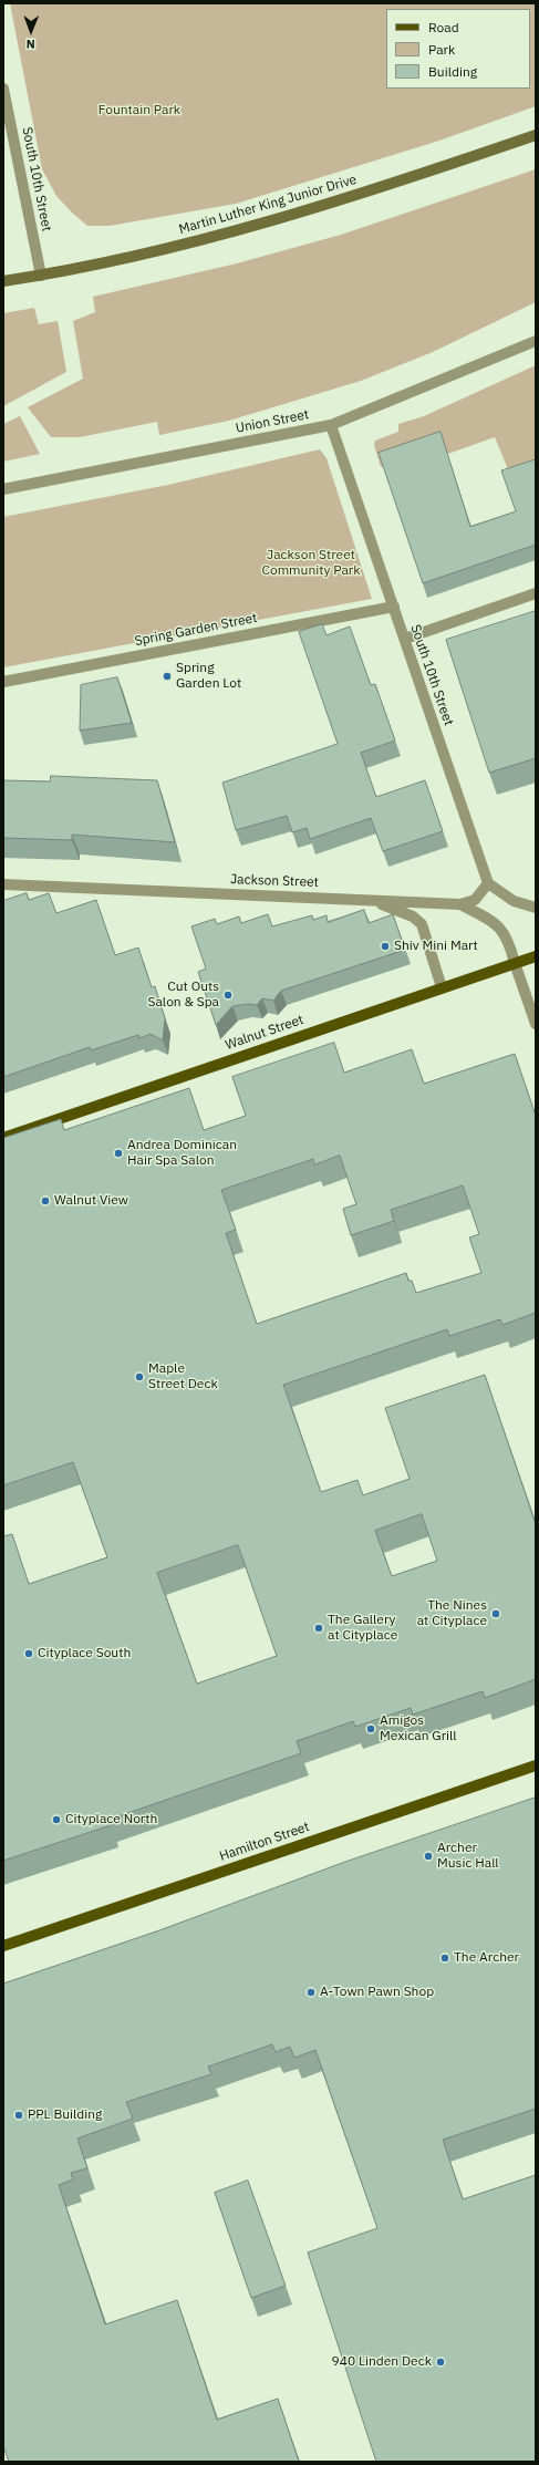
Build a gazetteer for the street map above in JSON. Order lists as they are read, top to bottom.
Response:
{
  "streets": {
    "main road": ["Martin Luther King Junior Drive", "Walnut Street", "Hamilton Street"],
    "street": [
      "South 10th Street",
      "Union Street",
      "Spring Garden Street",
      "Jackson Street"
    ]
  },
  "crossings": [
    ["South 10th Street", "Martin Luther King Junior Drive"],
    ["South 10th Street", "Union Street"],
    ["South 10th Street", "Spring Garden Street"],
    ["Jackson Street", "Walnut Street"]
  ],
  "parks": ["Fountain Park", "Jackson Street Community Park"],
  "places": [
    "Spring Garden Lot",
    "Shiv Mini Mart",
    "Cut Outs Salon & Spa",
    "Andrea Dominican Hair Spa Salon",
    "Walnut View",
    "Maple Street Deck",
    "The Nines at Cityplace",
    "The Gallery at Cityplace",
    "Cityplace South",
    "Amigos Mexican Grill",
    "Cityplace North",
    "Archer Music Hall",
    "The Archer",
    "A-Town Pawn Shop",
    "PPL Building",
    "940 Linden Deck"
  ],
  "legend": ["Road", "Park", "Building"],
  "north": "bottom"
}
